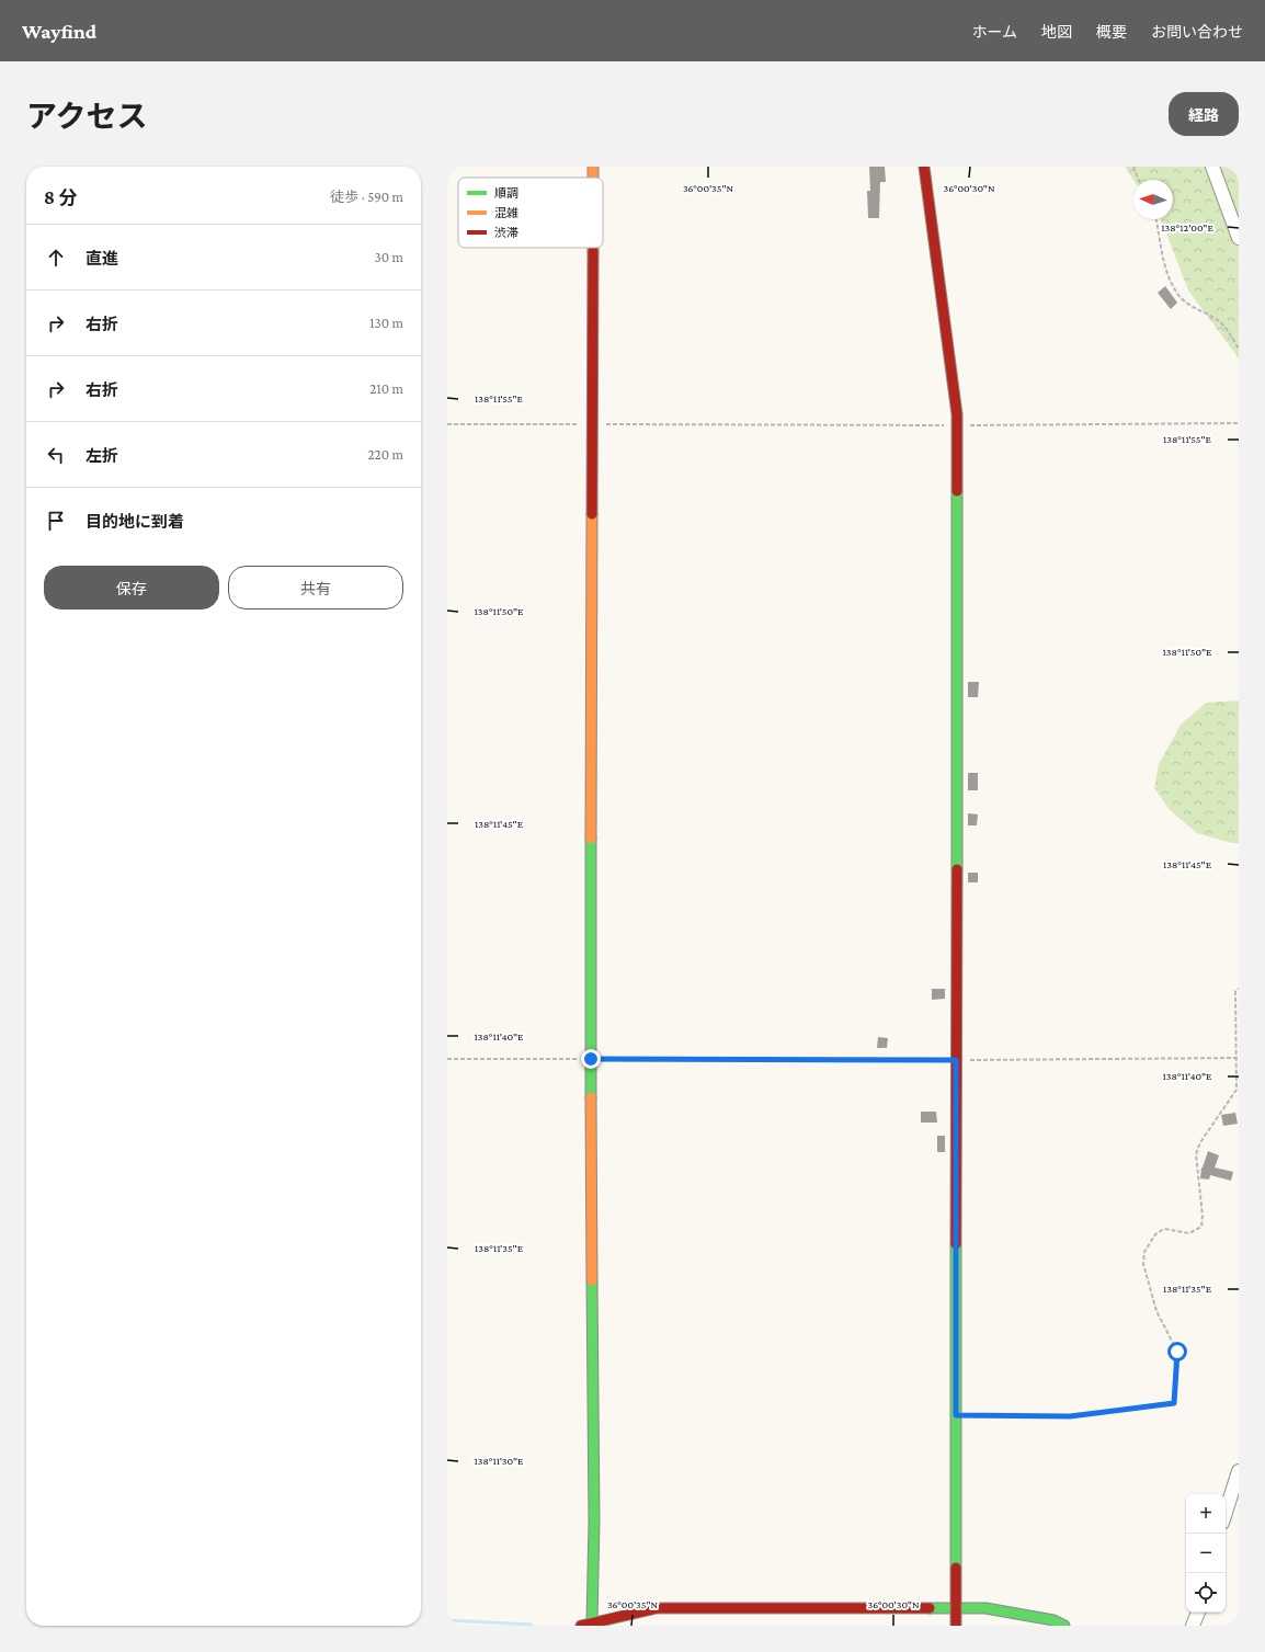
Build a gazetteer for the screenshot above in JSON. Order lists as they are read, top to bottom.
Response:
{
  "legend": ["順調", "混雑", "渋滞"],
  "north": "left",
  "page": {
    "header": "Wayfind",
    "nav": [
      "ホーム",
      "地図",
      "概要",
      "お問い合わせ"
    ],
    "title": "アクセス",
    "buttons": [
      "経路",
      ["保存", "共有"]
    ],
    "heading": ["8 分", "徒歩 · 590 m"],
    "list": [
      ["直進", "30 m"],
      ["右折", "130 m"],
      ["右折", "210 m"],
      ["左折", "220 m"],
      "目的地に到着"
    ],
    "map_buttons": ["+", "−"]
  },
  "coordinates": [
    "36°00'35\"N",
    "36°00'30\"N",
    "138°12'00\"E",
    "138°11'55\"E",
    "138°11'50\"E",
    "138°11'45\"E",
    "138°11'40\"E",
    "138°11'35\"E",
    "138°11'30\"E"
  ]
}
